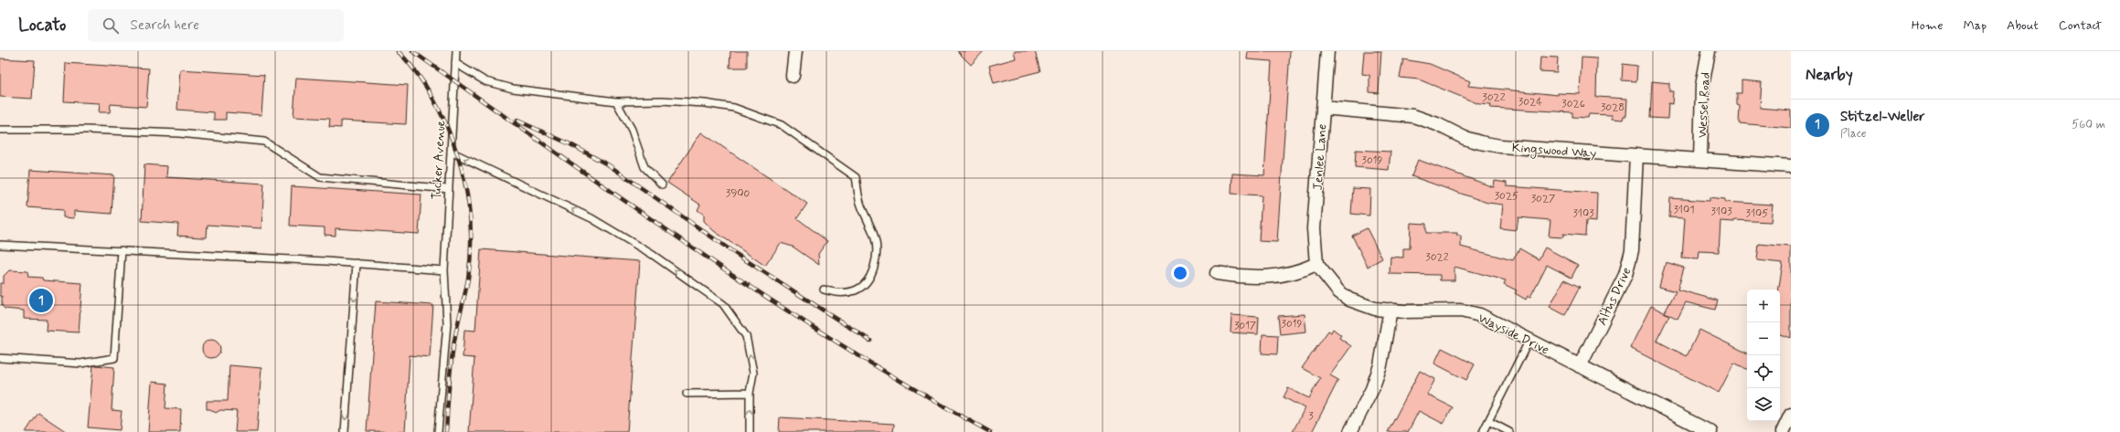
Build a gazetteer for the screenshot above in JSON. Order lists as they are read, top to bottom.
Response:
{
  "streets": {
    "street": [
      "Wessel Road",
      "Kingswood Way",
      "Jenlee Lane",
      "Altus Drive",
      "Wayside Drive"
    ],
    "lane": ["Tucker Avenue"]
  },
  "crossings": [
    ["Wessel Road", "Kingswood Way"],
    ["Kingswood Way", "Jenlee Lane"],
    ["Kingswood Way", "Altus Drive"],
    ["Jenlee Lane", "Wayside Drive"],
    ["Altus Drive", "Wayside Drive"]
  ],
  "house_numbers": [
    "3022",
    "3024",
    "3026",
    "3028",
    "3019",
    "3900",
    "3025",
    "3027",
    "3101",
    "3103",
    "3103",
    "3105",
    "3022",
    "3019",
    "3017",
    "3"
  ],
  "page": {
    "header": "Locato",
    "search": "Search here",
    "nav": [
      "Home",
      "Map",
      "About",
      "Contact"
    ],
    "heading": "Nearby",
    "list": [
      {
        "mark": "1",
        "name": "Stitzel-Weller",
        "note": "Place",
        "value": "560 m"
      }
    ],
    "pins": "1",
    "map_buttons": ["+", "−"]
  }
}
